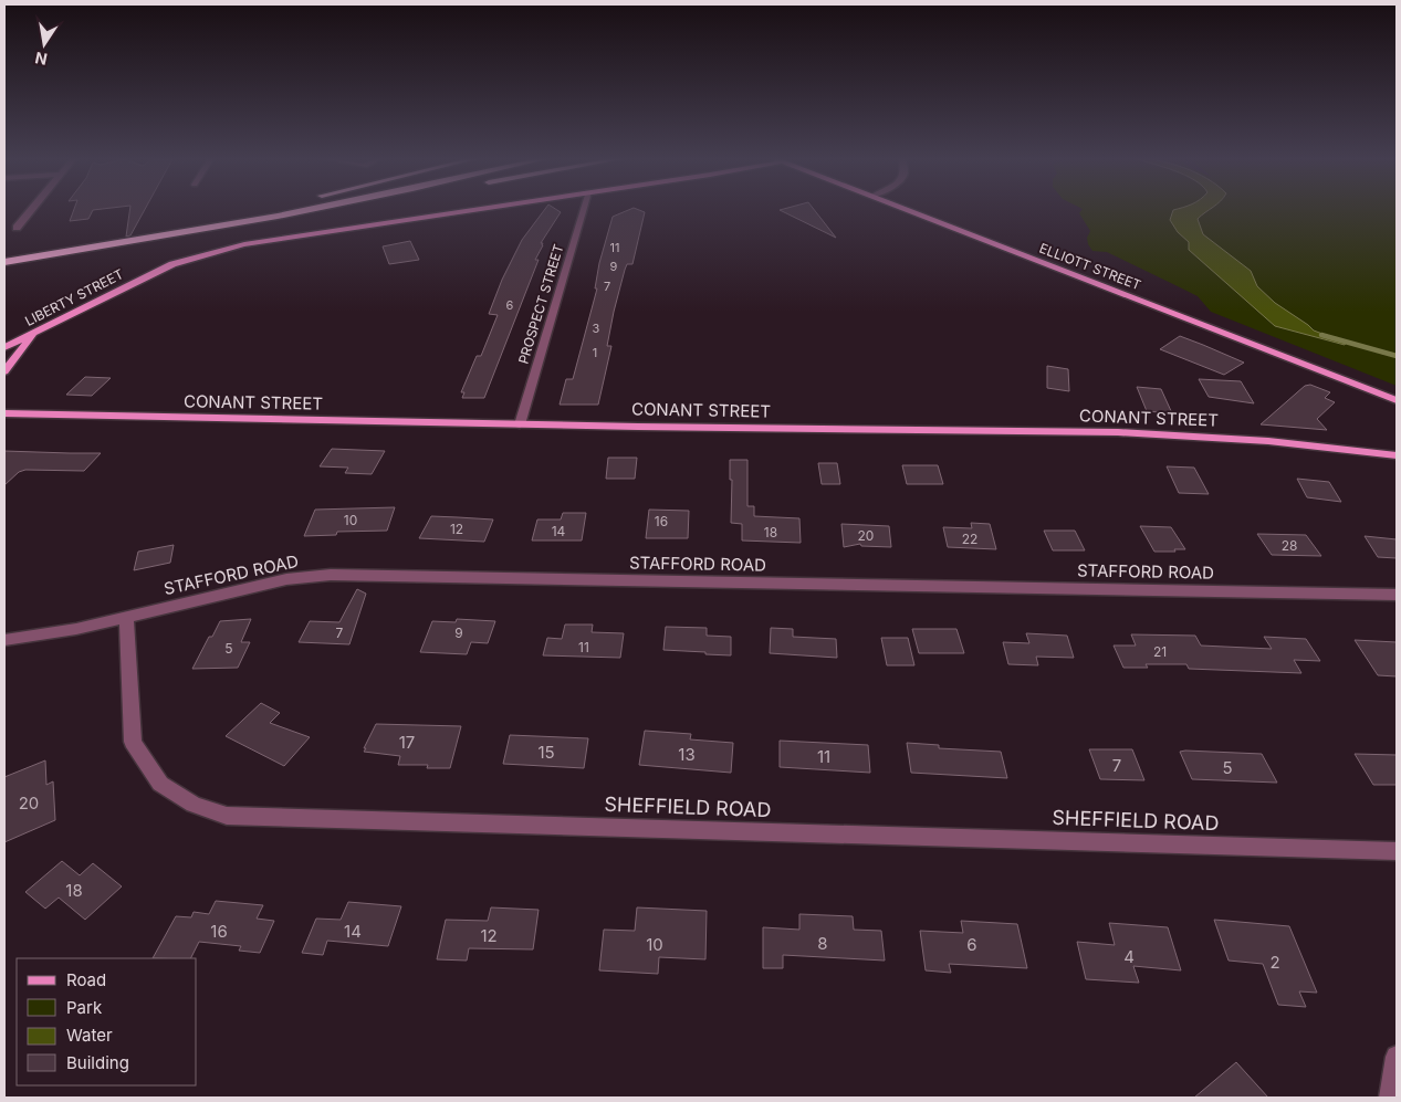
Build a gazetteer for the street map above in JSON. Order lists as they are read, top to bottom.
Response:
{
  "streets": {
    "main road": ["ELLIOTT STREET", "LIBERTY STREET", "CONANT STREET"],
    "street": ["PROSPECT STREET", "STAFFORD ROAD", "SHEFFIELD ROAD"]
  },
  "crossings": [
    ["PROSPECT STREET", "CONANT STREET"],
    ["STAFFORD ROAD", "SHEFFIELD ROAD"]
  ],
  "house_numbers": [
    "11",
    "9",
    "7",
    "6",
    "3",
    "1",
    "10",
    "16",
    "12",
    "14",
    "18",
    "20",
    "22",
    "28",
    "7",
    "9",
    "11",
    "5",
    "21",
    "17",
    "15",
    "13",
    "11",
    "7",
    "5",
    "20",
    "18",
    "16",
    "14",
    "12",
    "8",
    "10",
    "6",
    "4",
    "2"
  ],
  "legend": [
    "Road",
    "Park",
    "Water",
    "Building"
  ],
  "north": "bottom"
}
